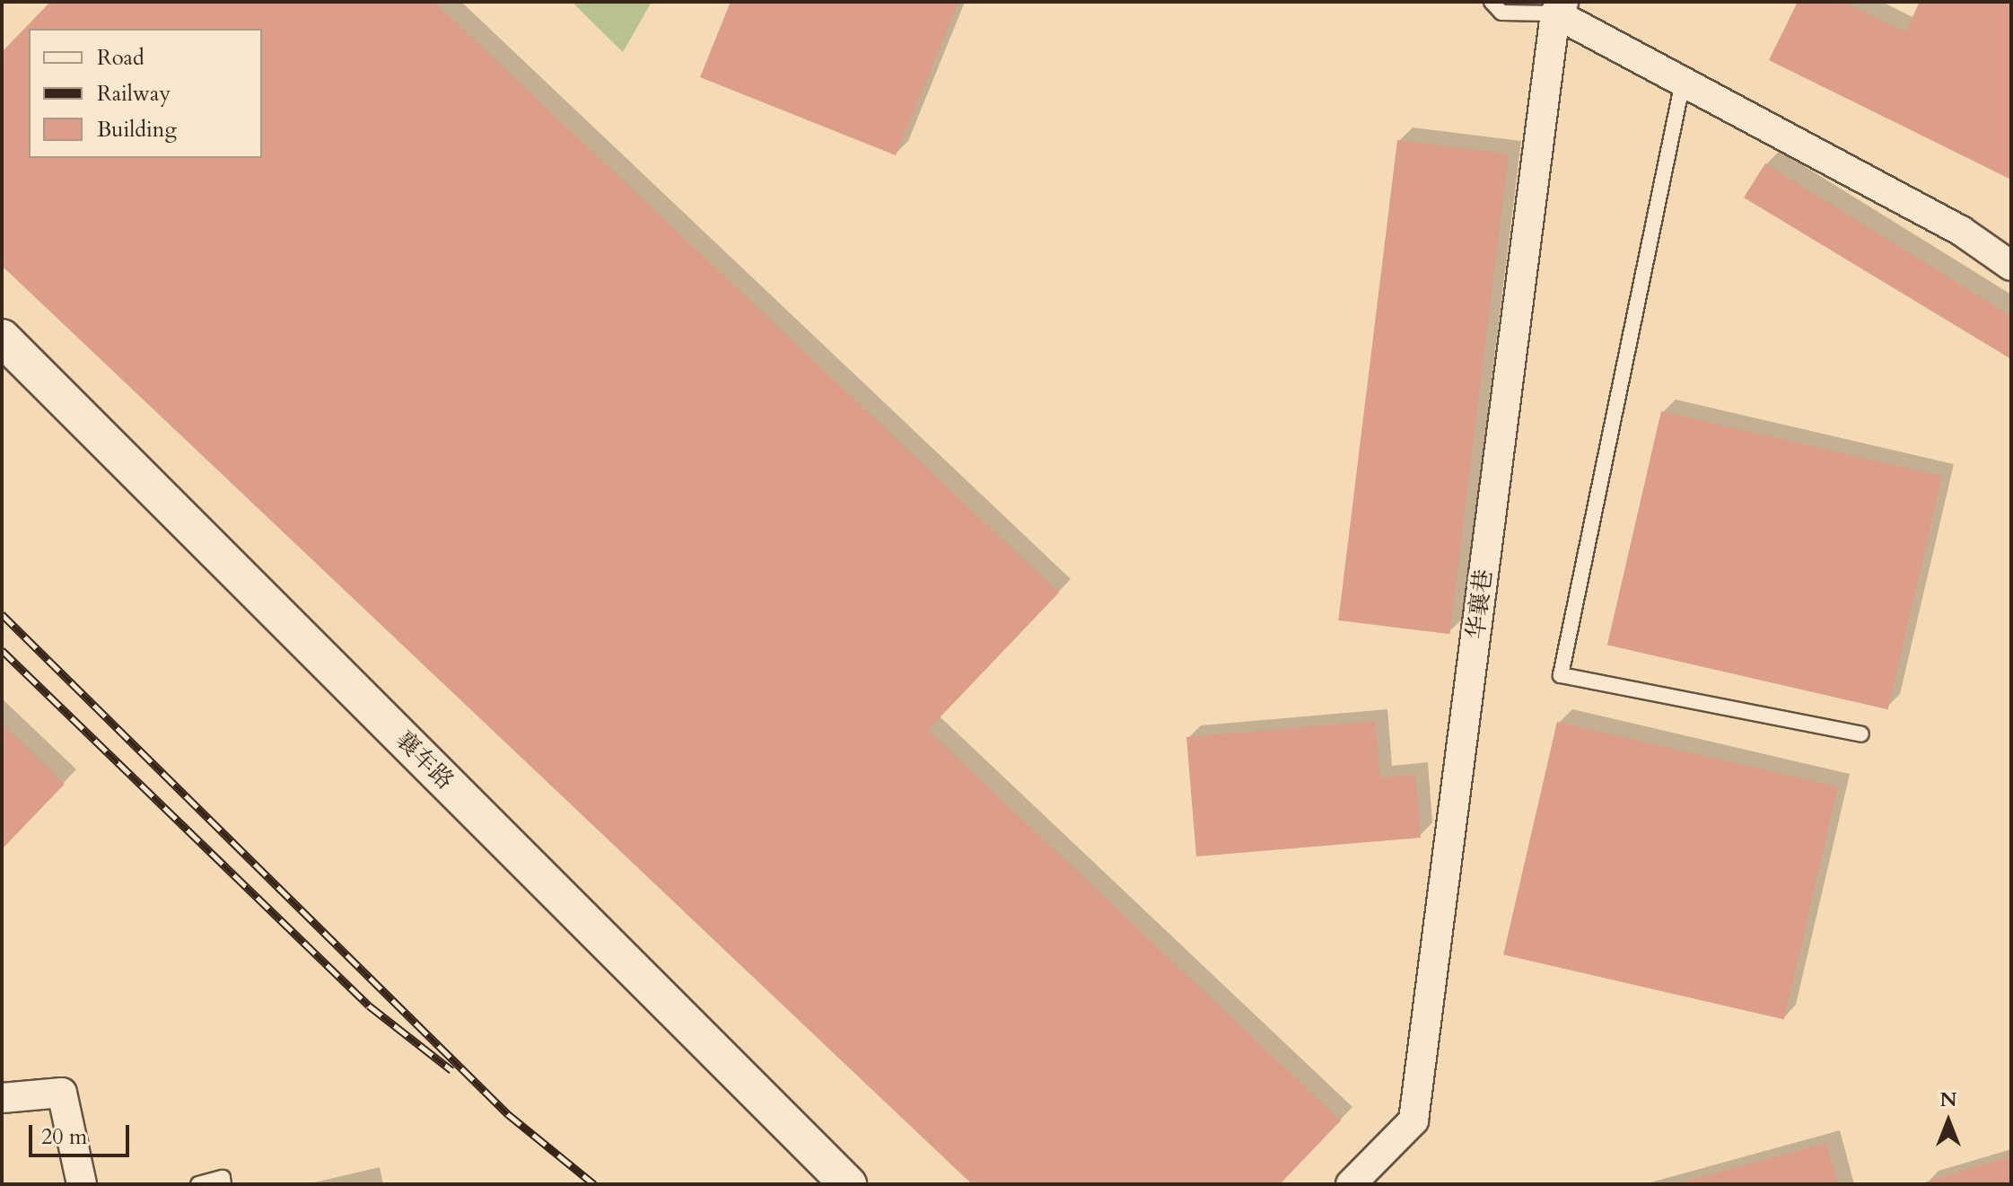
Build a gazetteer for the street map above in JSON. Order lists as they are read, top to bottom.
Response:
{
  "streets": {
    "street": ["华襄巷", "襄车路"]
  },
  "legend": ["Road", "Railway", "Building"],
  "scale_bar": "20 m",
  "north": "top"
}
